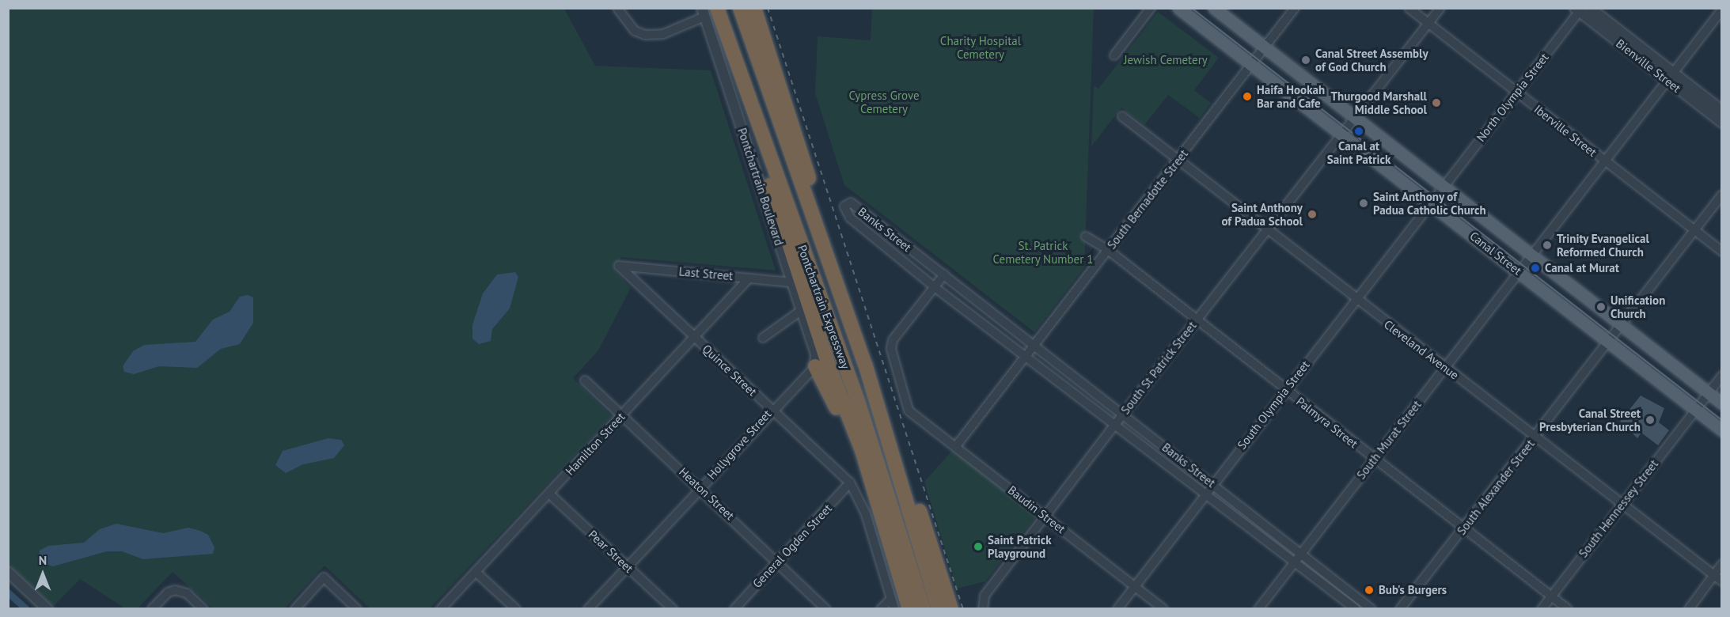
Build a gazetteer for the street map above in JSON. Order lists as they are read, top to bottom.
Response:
{
  "streets": {
    "highway": ["Pontchartrain Expressway"],
    "main road": ["Canal Street"],
    "street": [
      "Bienville Street",
      "North Olympia Street",
      "Iberville Street",
      "Pontchartrain Boulevard",
      "South Bernadotte Street",
      "Banks Street",
      "Last Street",
      "Cleveland Avenue",
      "South St Patrick Street",
      "Quince Street",
      "South Olympia Street",
      "Palmyra Street",
      "South Murat Street",
      "Hamilton Street",
      "Hollygrove Street",
      "South Alexander Street",
      "Heaton Street",
      "South Hennessey Street",
      "Baudin Street",
      "General Ogden Street",
      "Pear Street"
    ]
  },
  "crossings": [
    ["Bienville Street", "North Olympia Street"],
    ["Bienville Street", "South Murat Street"],
    ["North Olympia Street", "Iberville Street"],
    ["North Olympia Street", "Canal Street"],
    ["North Olympia Street", "South Olympia Street"],
    ["Iberville Street", "South St Patrick Street"],
    ["Iberville Street", "South Murat Street"],
    ["Iberville Street", "South Alexander Street"],
    ["Pontchartrain Boulevard", "Last Street"],
    ["Pontchartrain Boulevard", "Hollygrove Street"],
    ["South Bernadotte Street", "Banks Street"],
    ["South Bernadotte Street", "Canal Street"],
    ["South Bernadotte Street", "Cleveland Avenue"],
    ["South Bernadotte Street", "Palmyra Street"],
    ["South Bernadotte Street", "Baudin Street"],
    ["Banks Street", "South St Patrick Street"],
    ["Banks Street", "South Olympia Street"],
    ["Banks Street", "South Murat Street"],
    ["Banks Street", "Baudin Street"],
    ["Canal Street", "South St Patrick Street"],
    ["Canal Street", "South Olympia Street"],
    ["Canal Street", "South Murat Street"],
    ["Canal Street", "South Alexander Street"],
    ["Canal Street", "South Hennessey Street"],
    ["Last Street", "Quince Street"],
    ["Last Street", "Hamilton Street"],
    ["Cleveland Avenue", "South St Patrick Street"],
    ["Cleveland Avenue", "South Olympia Street"],
    ["Cleveland Avenue", "South Murat Street"],
    ["Cleveland Avenue", "South Alexander Street"],
    ["Cleveland Avenue", "South Hennessey Street"],
    ["South St Patrick Street", "Palmyra Street"],
    ["South St Patrick Street", "Baudin Street"],
    ["Quince Street", "Hamilton Street"],
    ["Quince Street", "Hollygrove Street"],
    ["Quince Street", "General Ogden Street"],
    ["South Olympia Street", "Palmyra Street"],
    ["South Olympia Street", "Baudin Street"],
    ["Palmyra Street", "South Murat Street"],
    ["Palmyra Street", "South Alexander Street"],
    ["Palmyra Street", "South Hennessey Street"],
    ["Hamilton Street", "Heaton Street"],
    ["Hamilton Street", "Pear Street"],
    ["Hollygrove Street", "Heaton Street"],
    ["Hollygrove Street", "Pear Street"],
    ["Heaton Street", "General Ogden Street"]
  ],
  "parks": [
    "Charity Hospital Cemetery",
    "Jewish Cemetery",
    "Cypress Grove Cemetery",
    "St. Patrick Cemetery Number 1"
  ],
  "places": [
    "Canal Street Assembly of God Church",
    "Haifa Hookah Bar and Cafe",
    "Thurgood Marshall Middle School",
    "Canal at Saint Patrick",
    "Saint Anthony of Padua Catholic Church",
    "Saint Anthony of Padua School",
    "Trinity Evangelical Reformed Church",
    "Canal at Murat",
    "Unification Church",
    "Canal Street Presbyterian Church",
    "Saint Patrick Playground",
    "Bub's Burgers"
  ],
  "north": "top"
}
